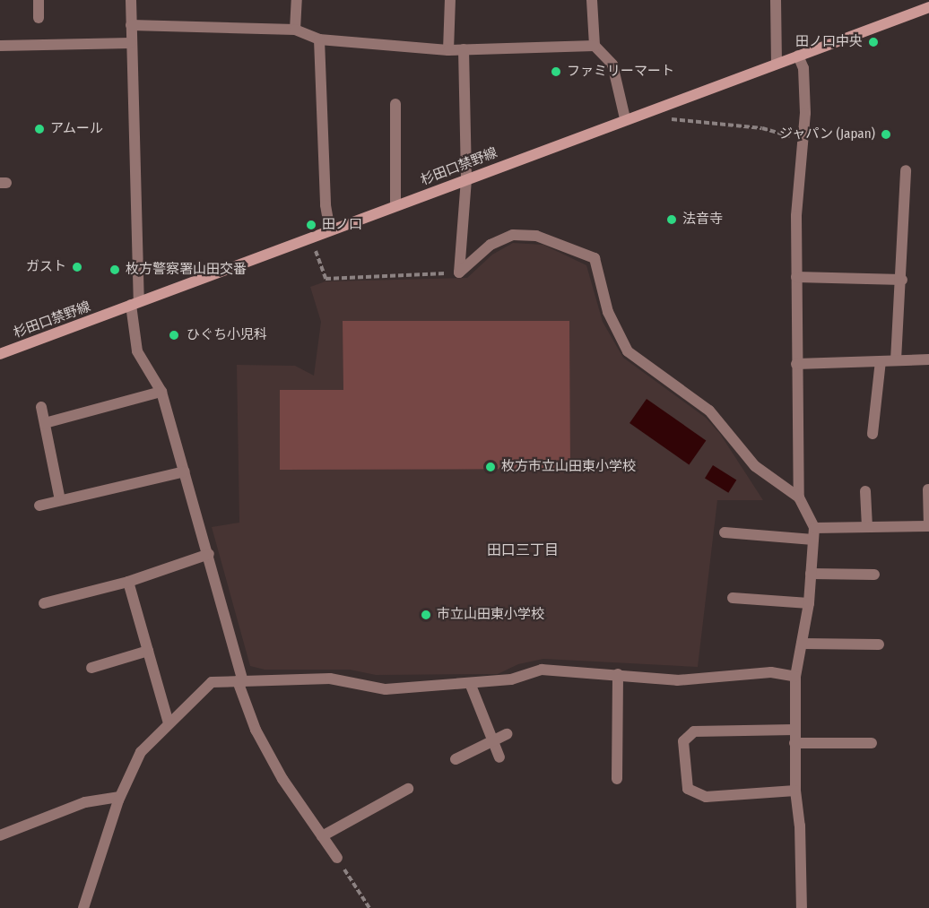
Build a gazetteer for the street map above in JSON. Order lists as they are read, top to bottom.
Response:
{
  "streets": {
    "main road": ["杉田口禁野線"]
  },
  "districts": ["田口三丁目"],
  "places": [
    "田ノ口中央",
    "ファミリーマート",
    "アムール",
    "ジャパン (Japan)",
    "法音寺",
    "田ノ口",
    "ガスト",
    "枚方警察署山田交番",
    "ひぐち小児科",
    "枚方市立山田東小学校",
    "市立山田東小学校"
  ]
}
